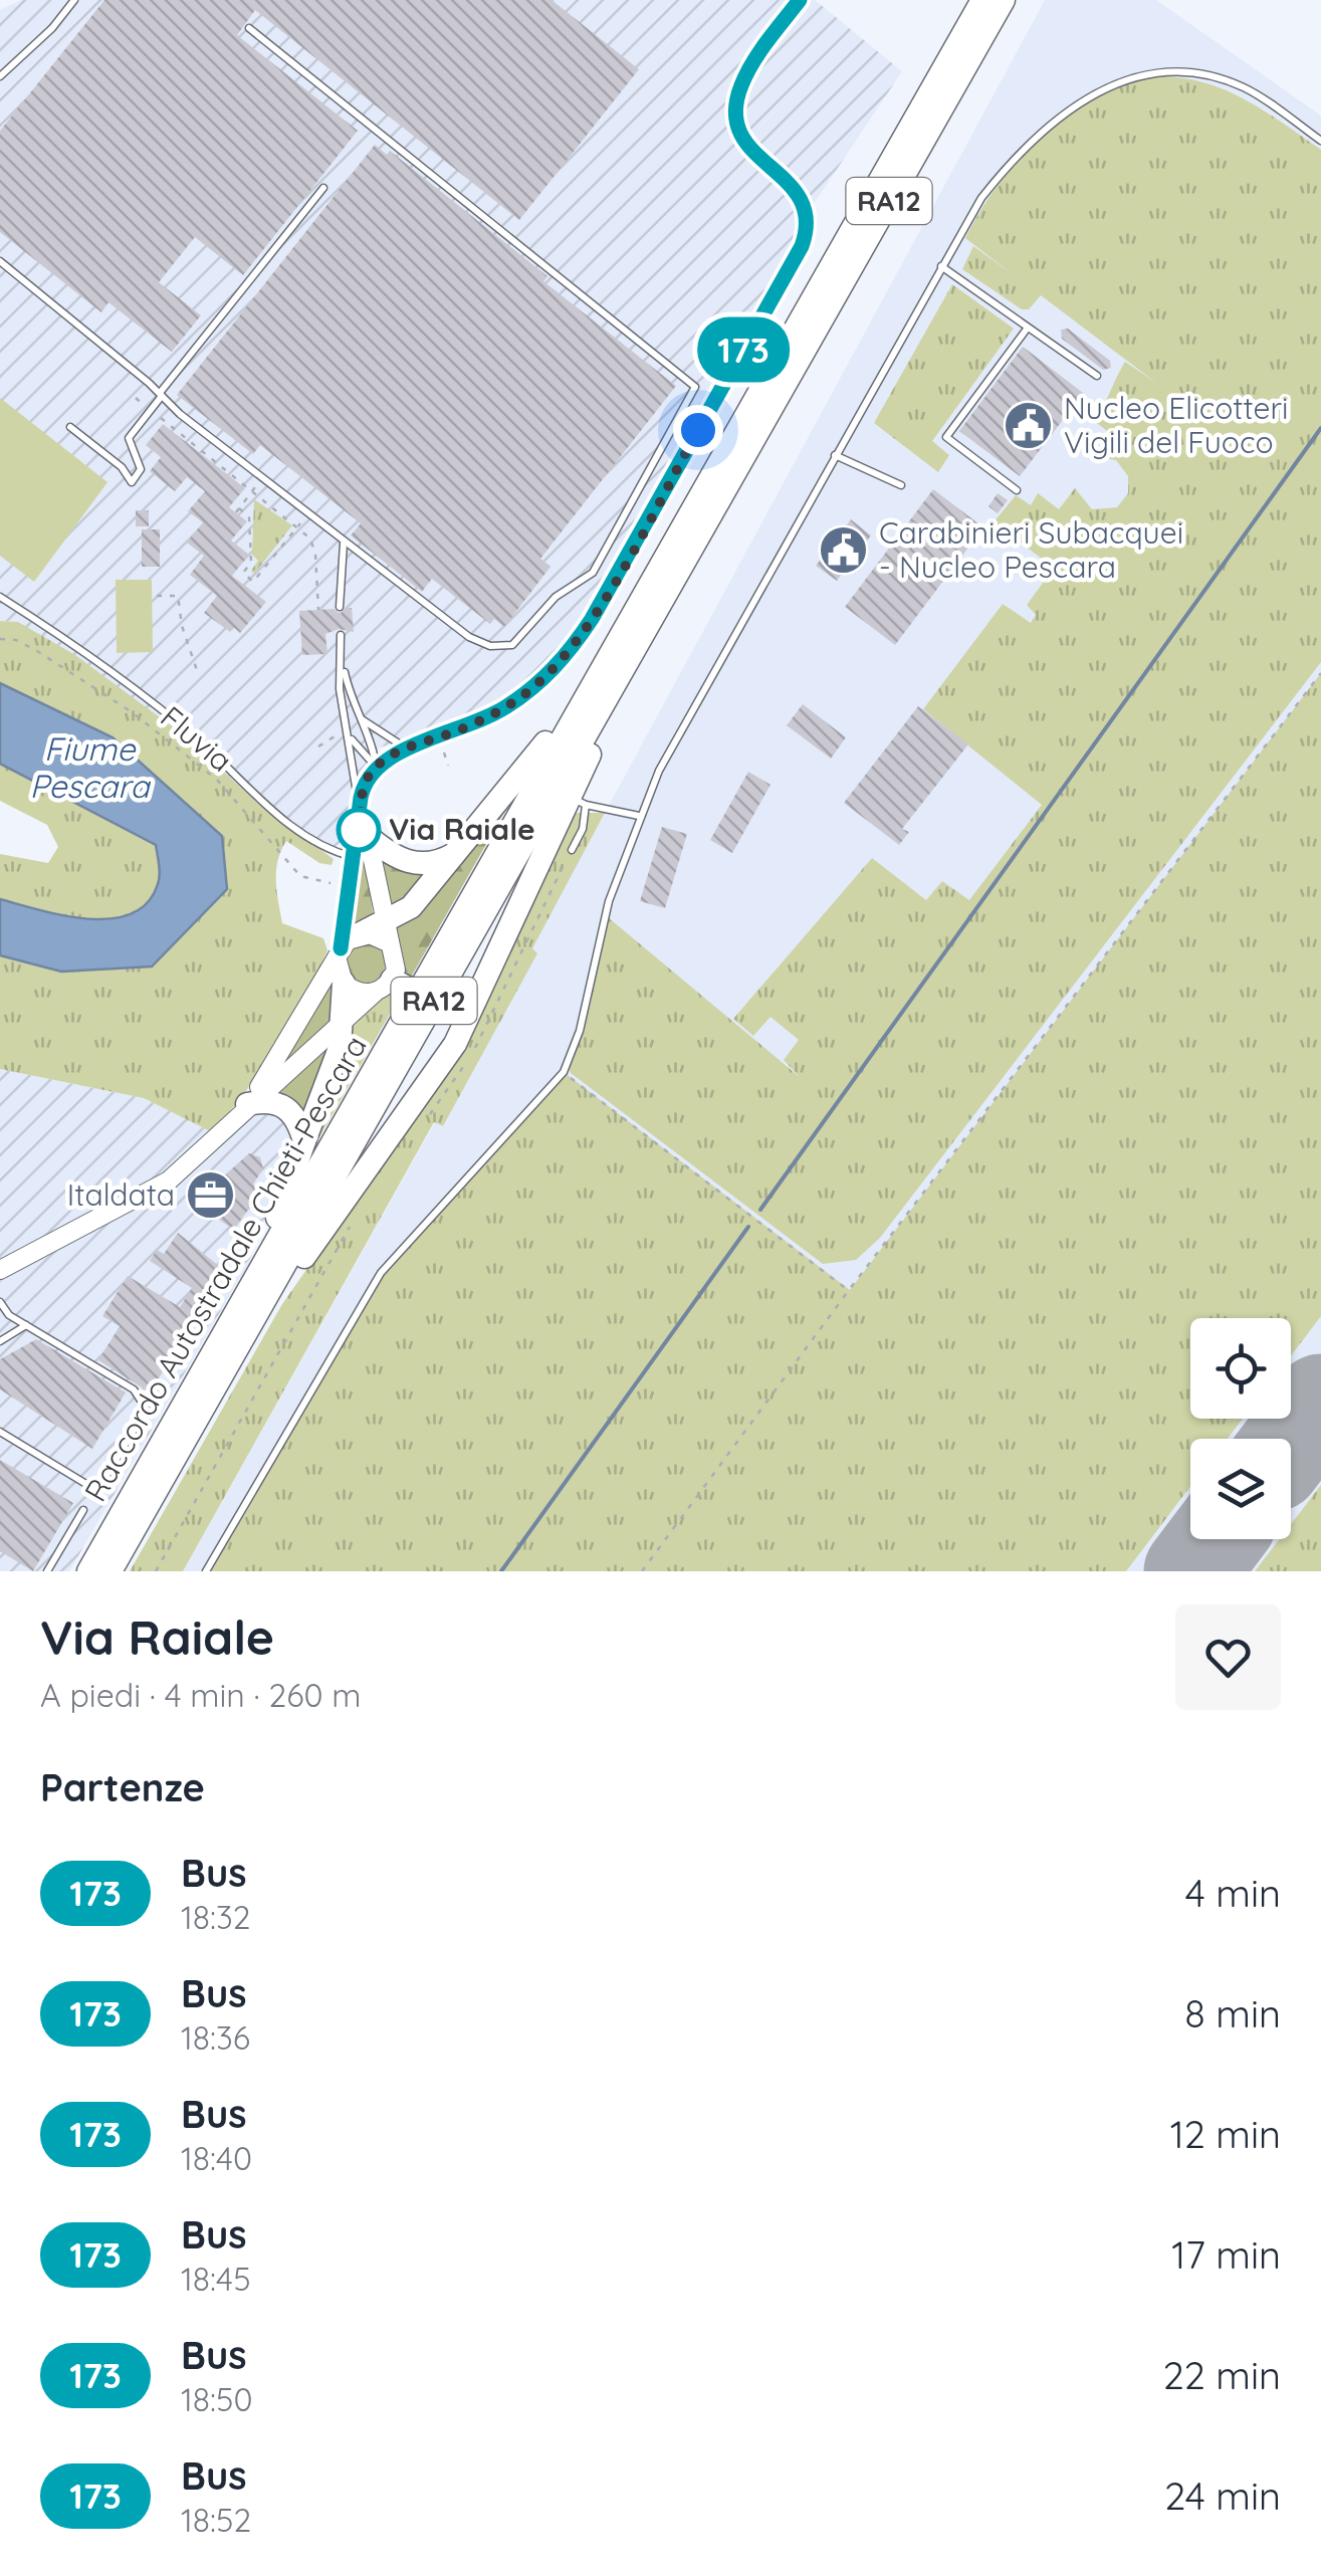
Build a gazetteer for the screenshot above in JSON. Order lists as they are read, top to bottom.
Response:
{
  "streets": {
    "highway": ["RA12", "Raccordo Autostradale Chieti-Pescara"],
    "path": ["Fluvia"]
  },
  "water": ["Fiume Pescara"],
  "places": {
    "public building": ["Nucleo Elicotteri Vigili del Fuoco", "Carabinieri Subacquei - Nucleo Pescara"],
    "other": ["Via Raiale"],
    "office": ["Italdata"]
  },
  "lines": ["bus line 173"],
  "page": {
    "on_map": "173",
    "heading": [
      ["Via Raiale", "A piedi · 4 min · 260 m"],
      "Partenze"
    ],
    "list": [
      {
        "mark": "173",
        "name": "Bus",
        "note": "18:32",
        "value": "4 min"
      },
      {
        "mark": "173",
        "name": "Bus",
        "note": "18:36",
        "value": "8 min"
      },
      {
        "mark": "173",
        "name": "Bus",
        "note": "18:40",
        "value": "12 min"
      },
      {
        "mark": "173",
        "name": "Bus",
        "note": "18:45",
        "value": "17 min"
      },
      {
        "mark": "173",
        "name": "Bus",
        "note": "18:50",
        "value": "22 min"
      },
      {
        "mark": "173",
        "name": "Bus",
        "note": "18:52",
        "value": "24 min"
      }
    ]
  }
}
